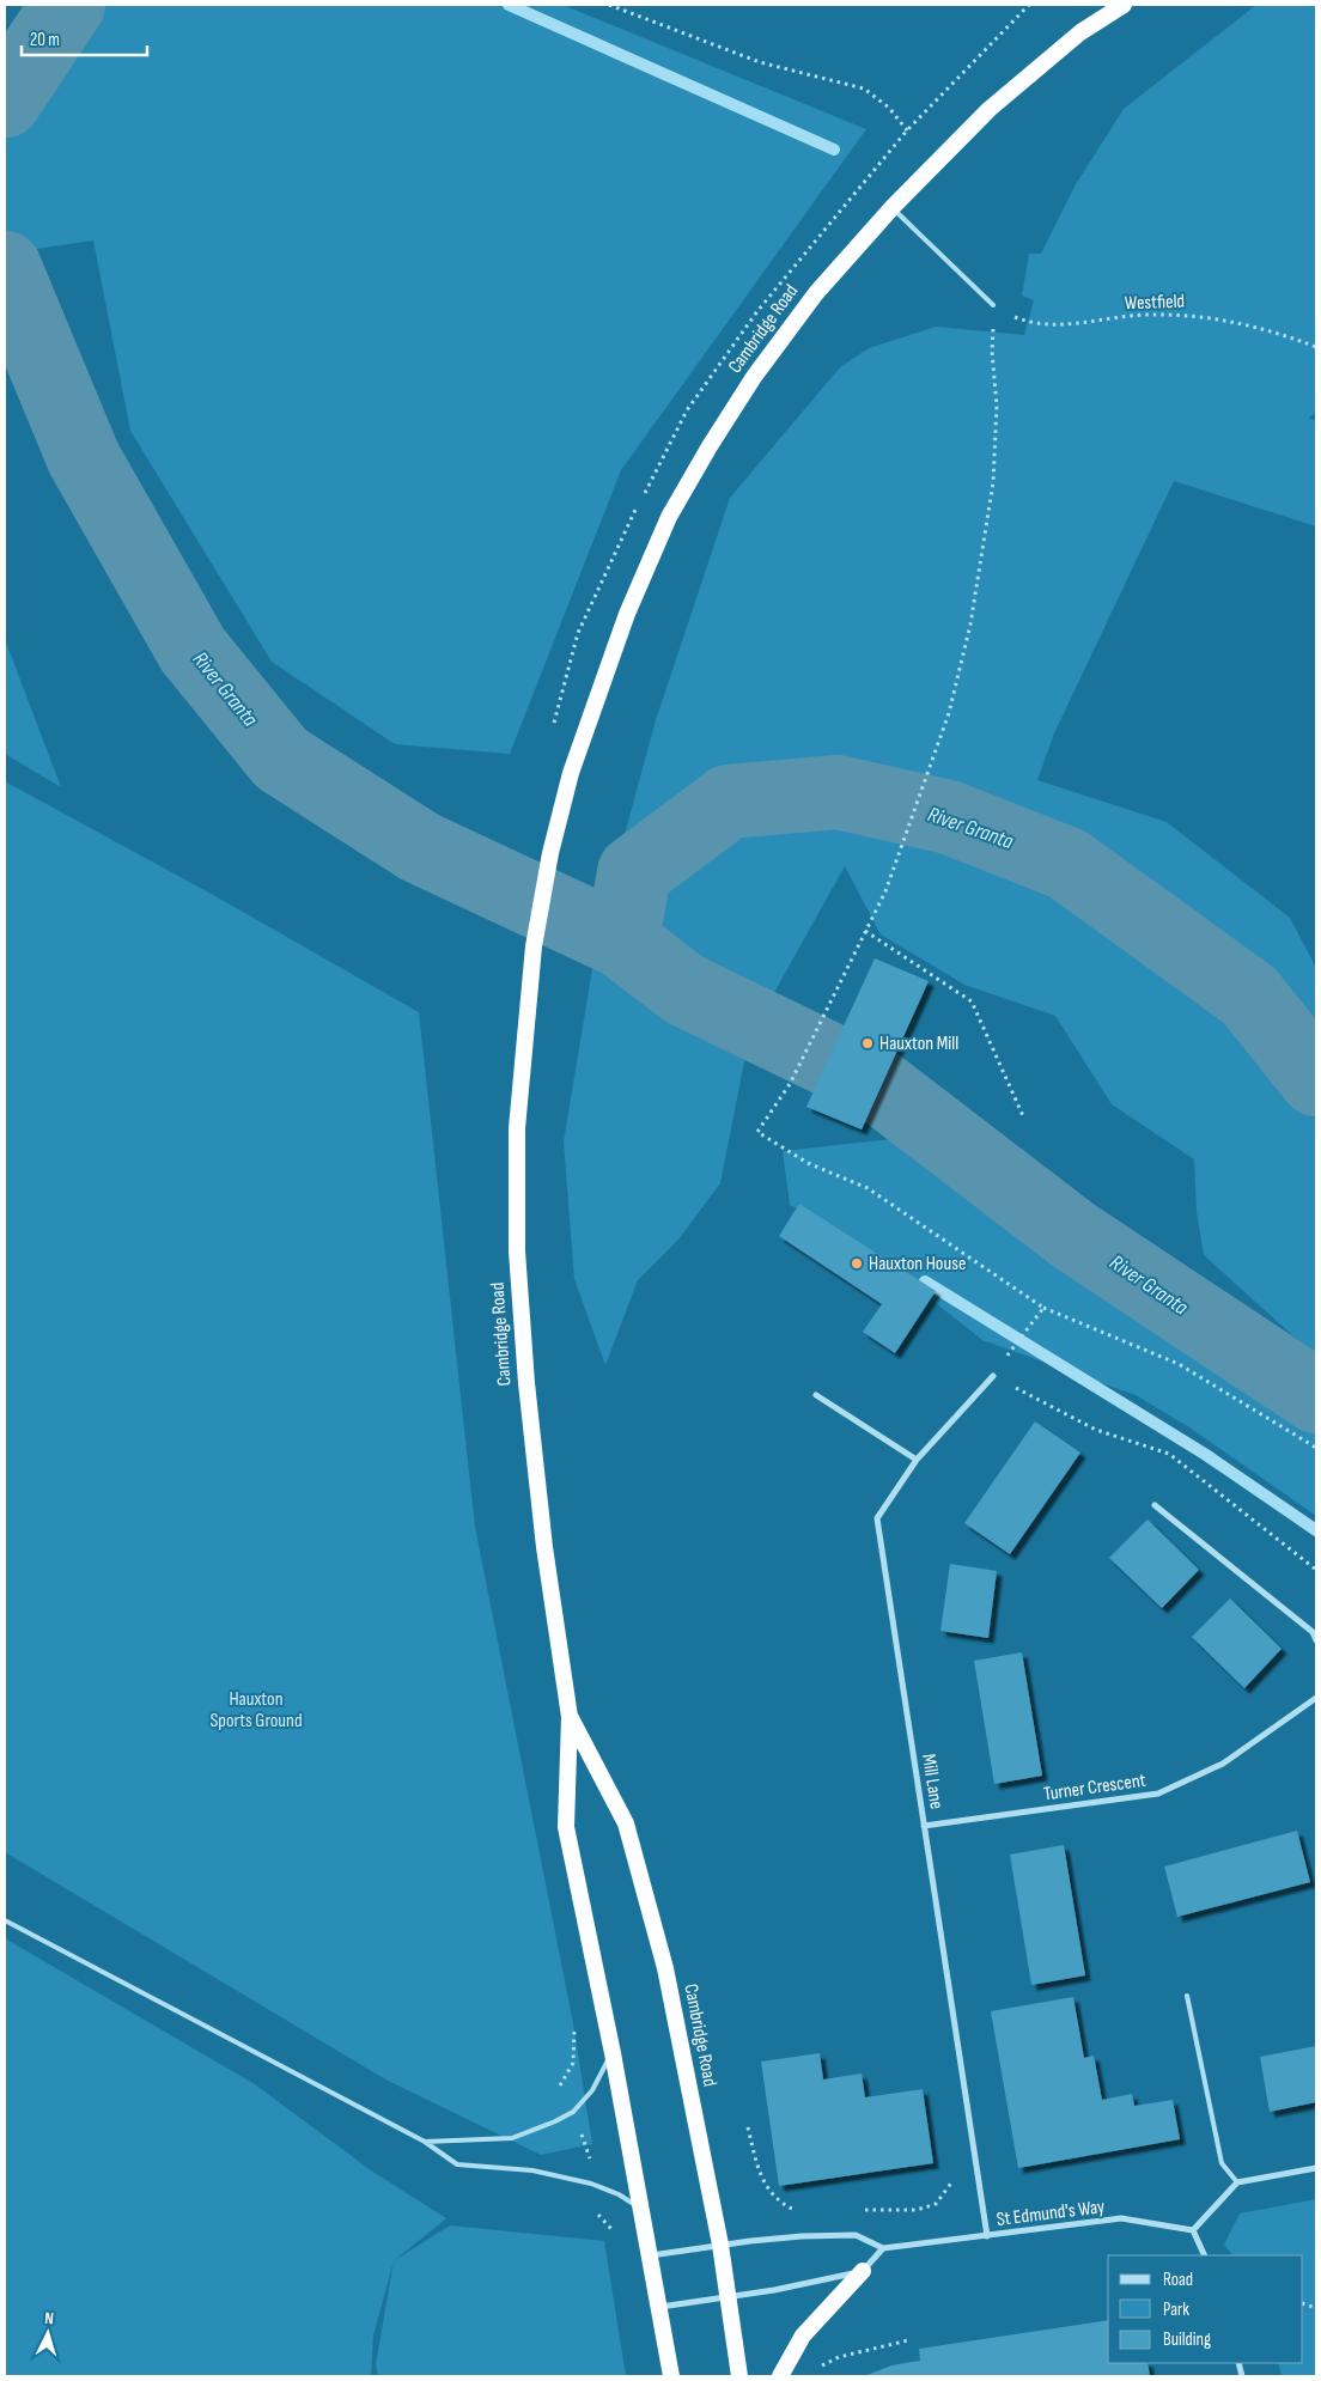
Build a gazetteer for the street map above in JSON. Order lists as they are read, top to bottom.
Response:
{
  "streets": {
    "highway": ["Cambridge Road"],
    "street": ["Mill Lane", "Turner Crescent", "St Edmund's Way"],
    "path": ["Westfield"]
  },
  "crossings": [
    ["Mill Lane", "Turner Crescent"],
    ["Mill Lane", "St Edmund's Way"]
  ],
  "water": ["River Granta"],
  "parks": ["Hauxton Sports Ground"],
  "places": ["Hauxton Mill", "Hauxton House"],
  "legend": ["Road", "Park", "Building"],
  "scale_bar": "20 m",
  "north": "top"
}
